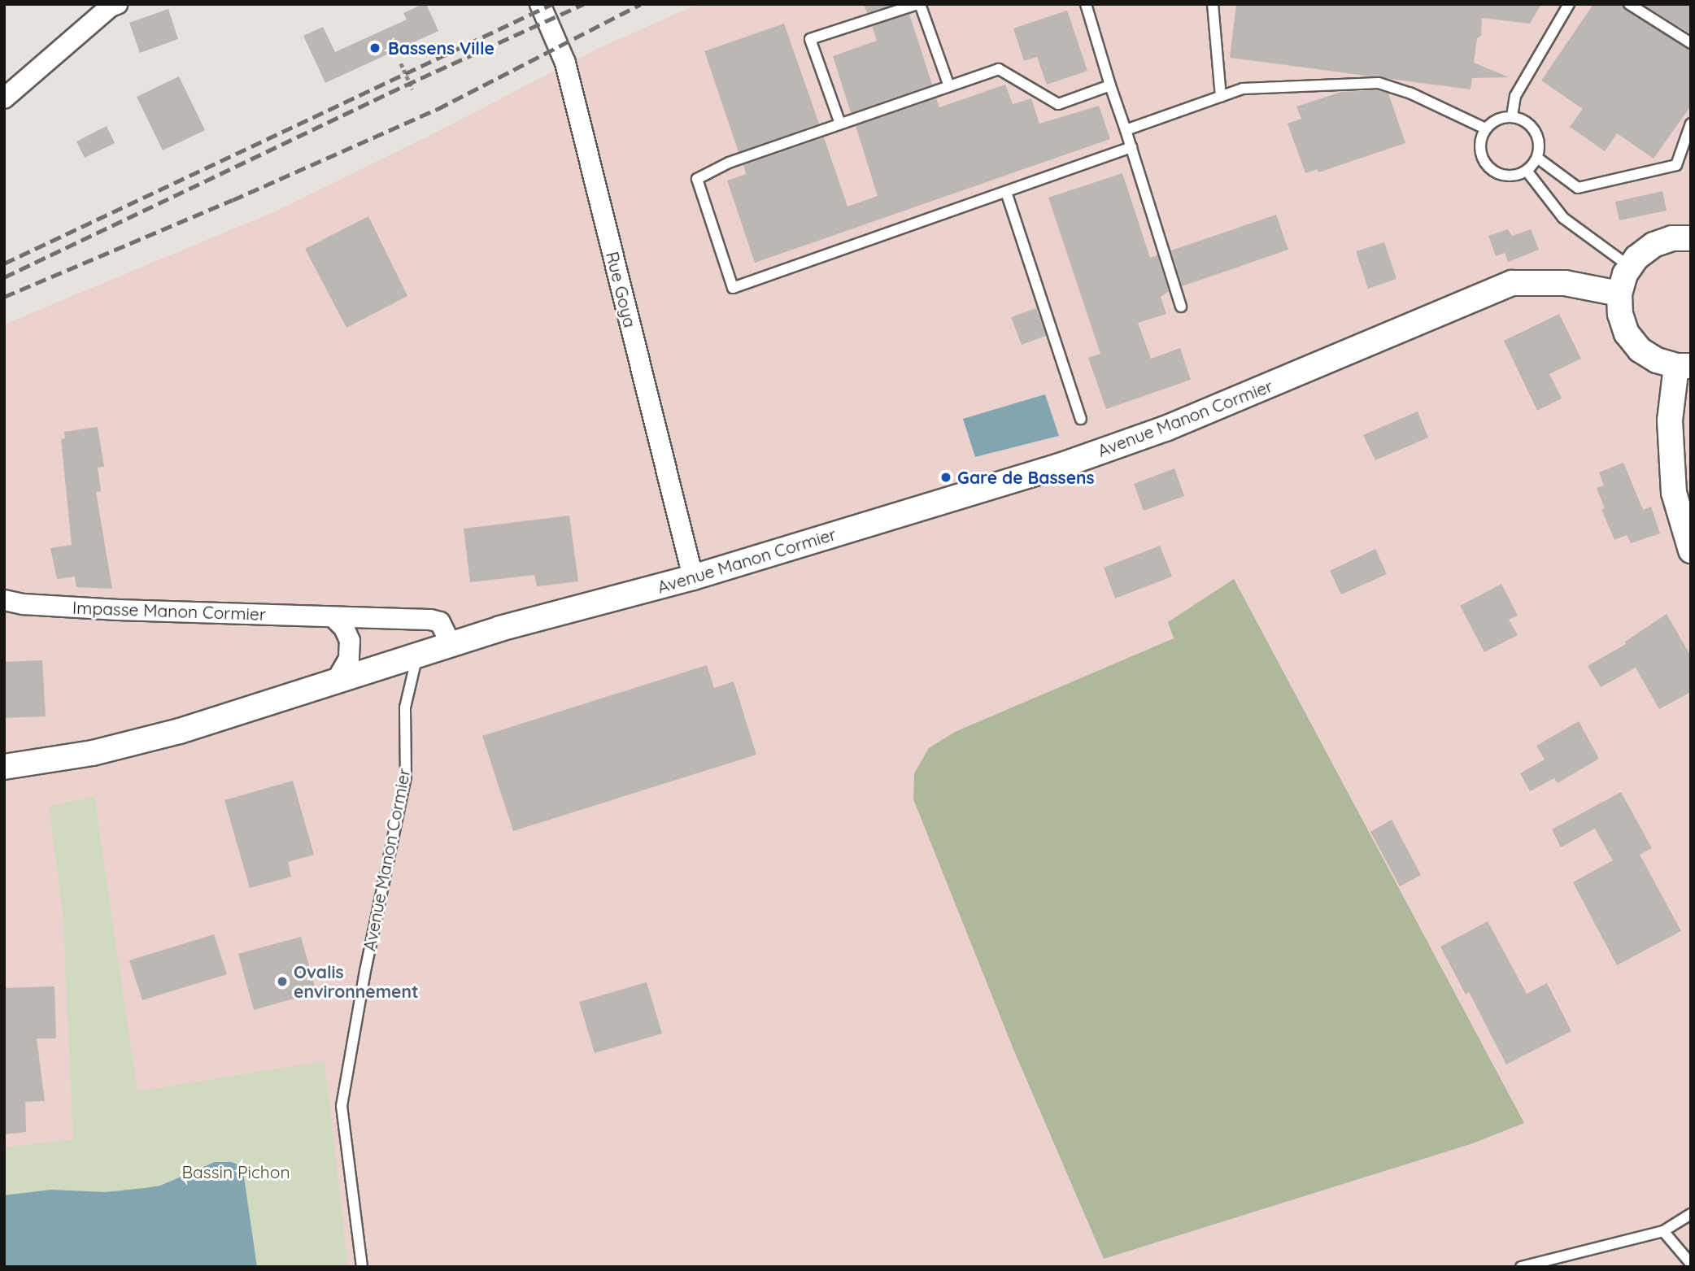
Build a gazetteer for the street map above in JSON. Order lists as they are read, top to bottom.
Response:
{
  "streets": {
    "street": ["Rue Goya", "Avenue Manon Cormier", "Impasse Manon Cormier"]
  },
  "crossings": [
    ["Rue Goya", "Avenue Manon Cormier"],
    ["Avenue Manon Cormier", "Impasse Manon Cormier"]
  ],
  "parks": ["Bassin Pichon"],
  "places": ["Bassens Ville", "Gare de Bassens", "Ovalis environnement"]
}
